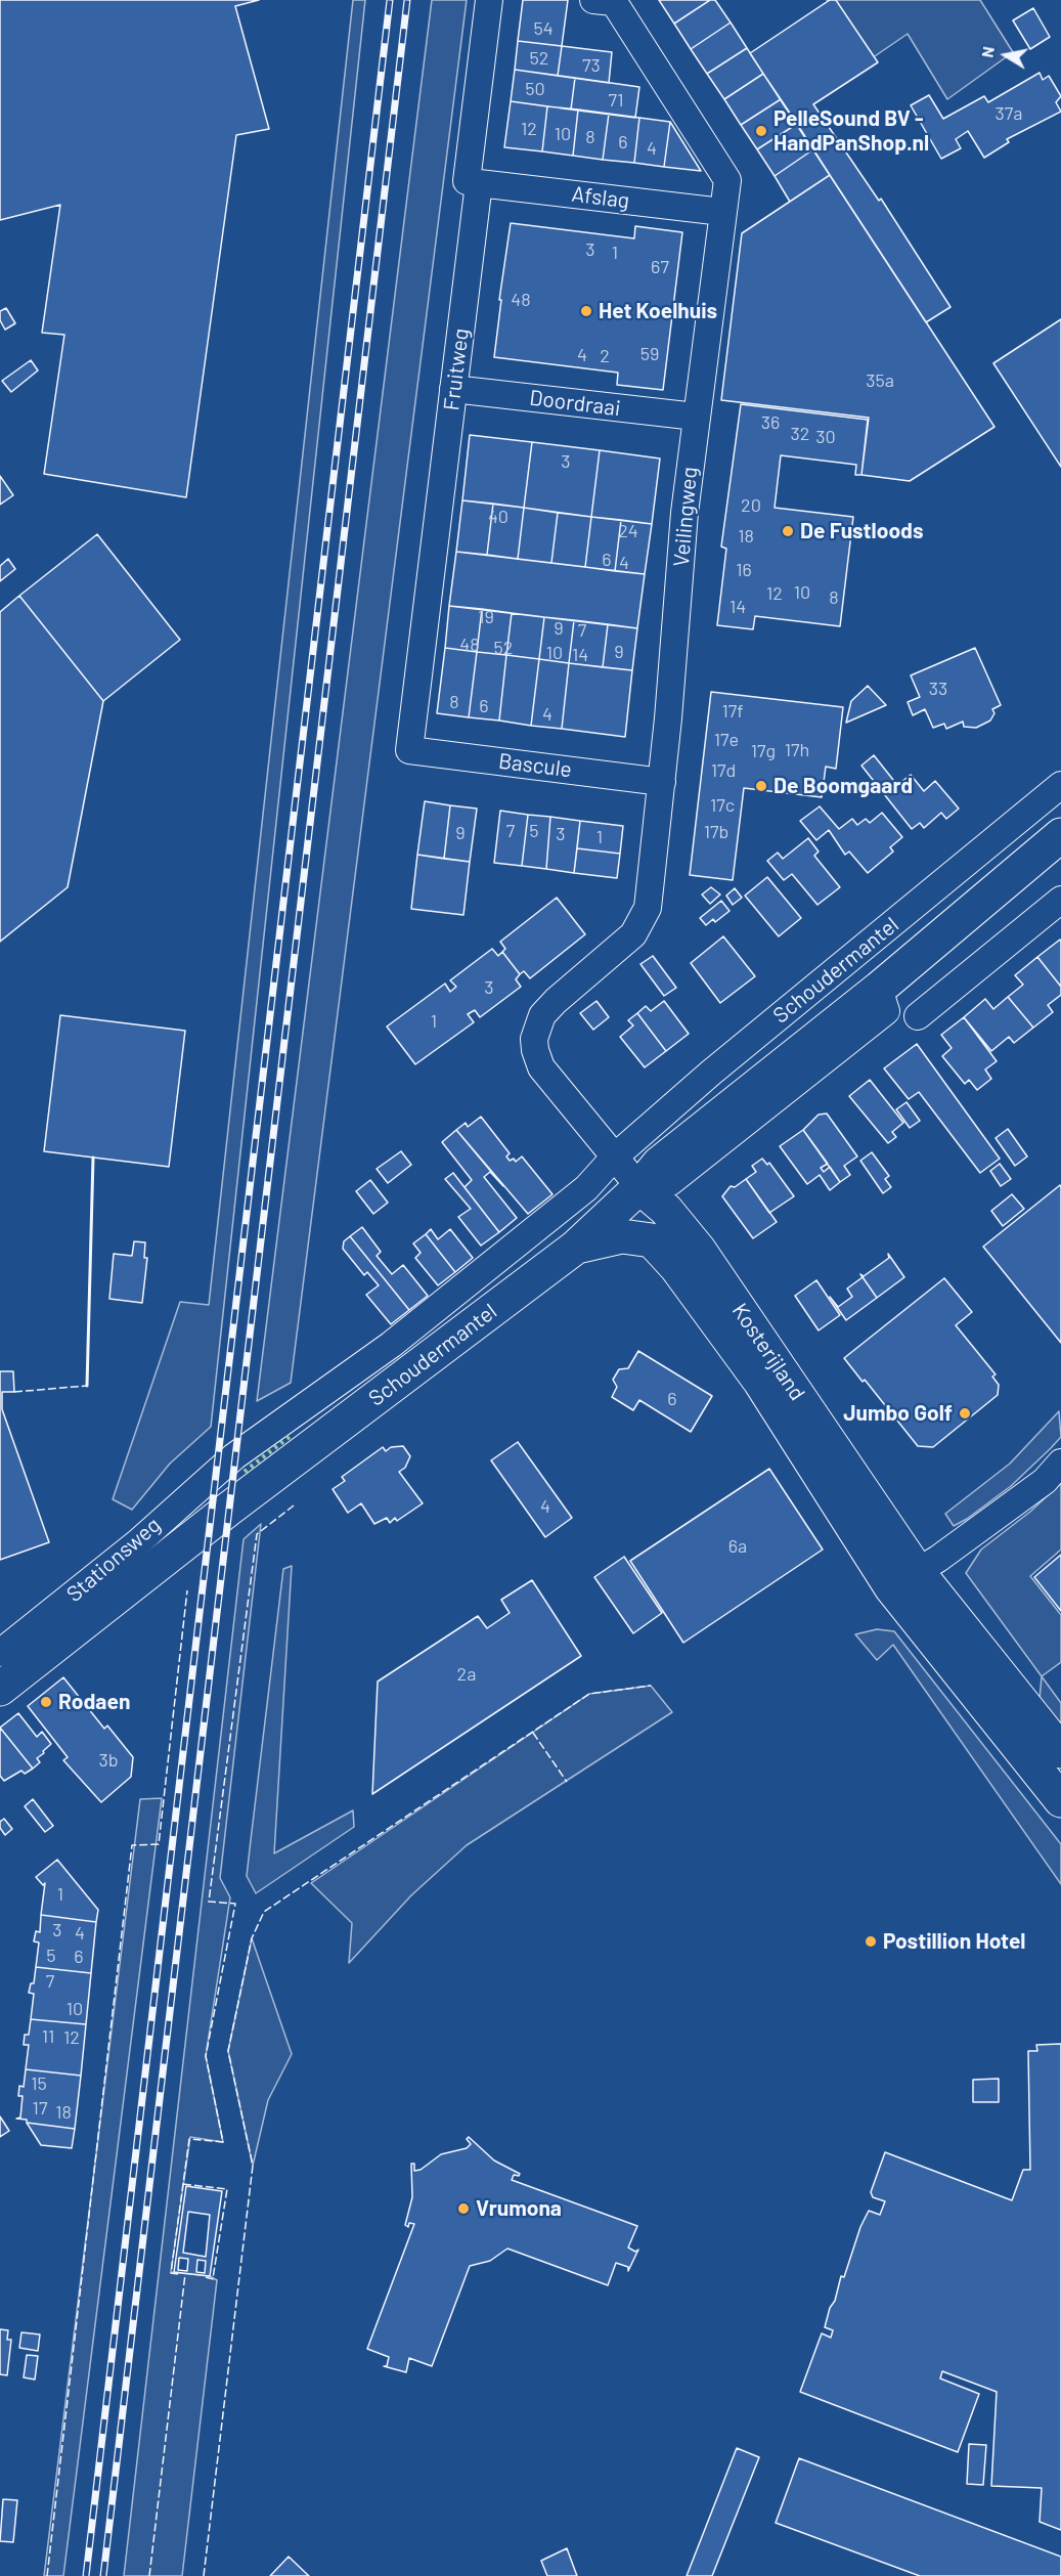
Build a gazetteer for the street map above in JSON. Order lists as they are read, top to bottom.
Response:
{
  "streets": {
    "street": [
      "Afslag",
      "Fruitweg",
      "Doordraai",
      "Veilingweg",
      "Bascule",
      "Schoudermantel",
      "Kosterijland",
      "Stationsweg"
    ]
  },
  "crossings": [
    ["Afslag", "Fruitweg"],
    ["Afslag", "Veilingweg"],
    ["Fruitweg", "Doordraai"],
    ["Fruitweg", "Bascule"],
    ["Doordraai", "Veilingweg"],
    ["Veilingweg", "Bascule"],
    ["Veilingweg", "Schoudermantel"],
    ["Schoudermantel", "Kosterijland"],
    ["Schoudermantel", "Stationsweg"]
  ],
  "places": [
    "PelleSound BV - HandPanShop.nl",
    "Het Koelhuis",
    "De Fustloods",
    "De Boomgaard",
    "Jumbo Golf",
    "Rodaen",
    "Postillion Hotel",
    "Vrumona"
  ],
  "house_numbers": [
    "54",
    "52",
    "73",
    "50",
    "71",
    "37a",
    "12",
    "10",
    "8",
    "6",
    "4",
    "3",
    "1",
    "67",
    "48",
    "59",
    "4",
    "2",
    "35a",
    "36",
    "32",
    "30",
    "3",
    "20",
    "40",
    "24",
    "18",
    "6",
    "4",
    "16",
    "10",
    "12",
    "8",
    "14",
    "19",
    "9",
    "7",
    "48",
    "52",
    "9",
    "10",
    "14",
    "33",
    "8",
    "6",
    "17f",
    "4",
    "17e",
    "17h",
    "17g",
    "17d",
    "17c",
    "7",
    "5",
    "17b",
    "9",
    "3",
    "1",
    "3",
    "1",
    "6",
    "4",
    "6a",
    "2a",
    "3b",
    "1",
    "3",
    "4",
    "5",
    "6",
    "7",
    "10",
    "11",
    "12",
    "15",
    "17",
    "18"
  ],
  "north": "left"
}
